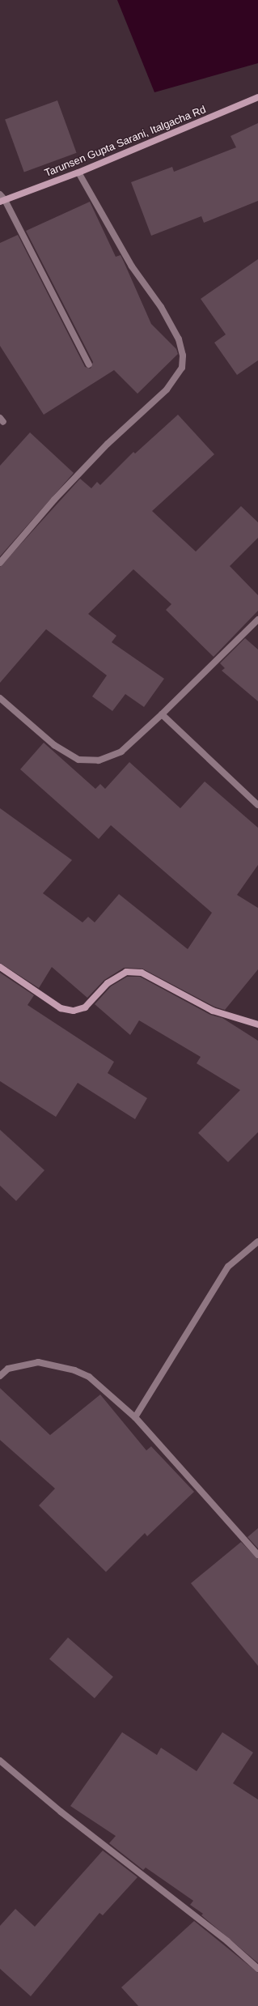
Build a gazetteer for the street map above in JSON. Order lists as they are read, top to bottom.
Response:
{
  "streets": {
    "street": ["Tarunsen Gupta Sarani, Italgacha Rd"]
  }
}
